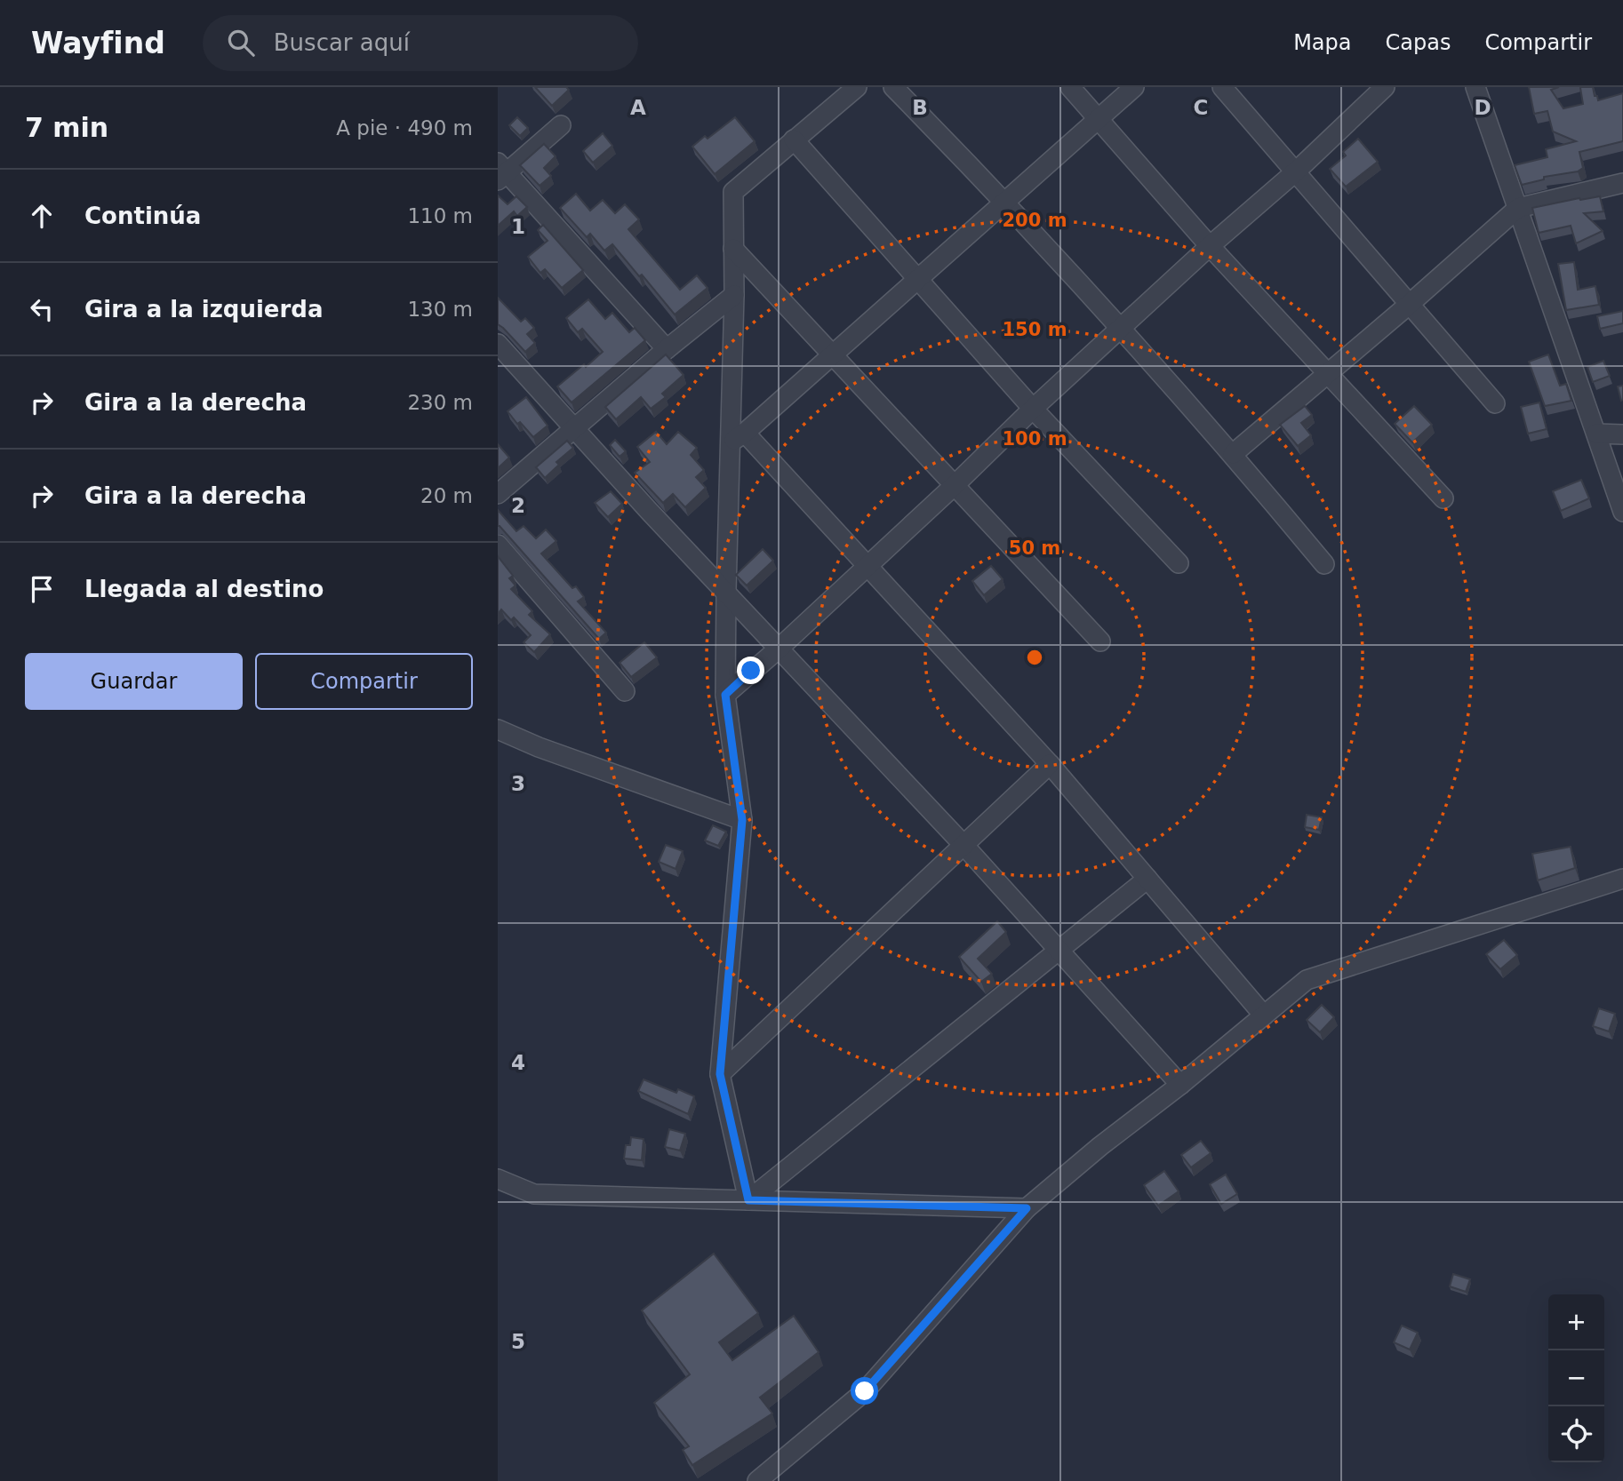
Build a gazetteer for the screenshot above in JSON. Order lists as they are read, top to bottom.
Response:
{
  "page": {
    "header": "Wayfind",
    "search": "Buscar aquí",
    "nav": ["Mapa", "Capas", "Compartir"],
    "heading": ["7 min", "A pie · 490 m"],
    "list": [
      ["Continúa", "110 m"],
      ["Gira a la izquierda", "130 m"],
      ["Gira a la derecha", "230 m"],
      ["Gira a la derecha", "20 m"],
      "Llegada al destino"
    ],
    "buttons": ["Guardar", "Compartir"],
    "map_buttons": ["+", "−"]
  },
  "grid": {
    "columns": [
      "A",
      "B",
      "C",
      "D"
    ],
    "rows": [
      "1",
      "2",
      "3",
      "4",
      "5"
    ]
  },
  "rings": [
    "200 m",
    "150 m",
    "100 m",
    "50 m"
  ]
}
